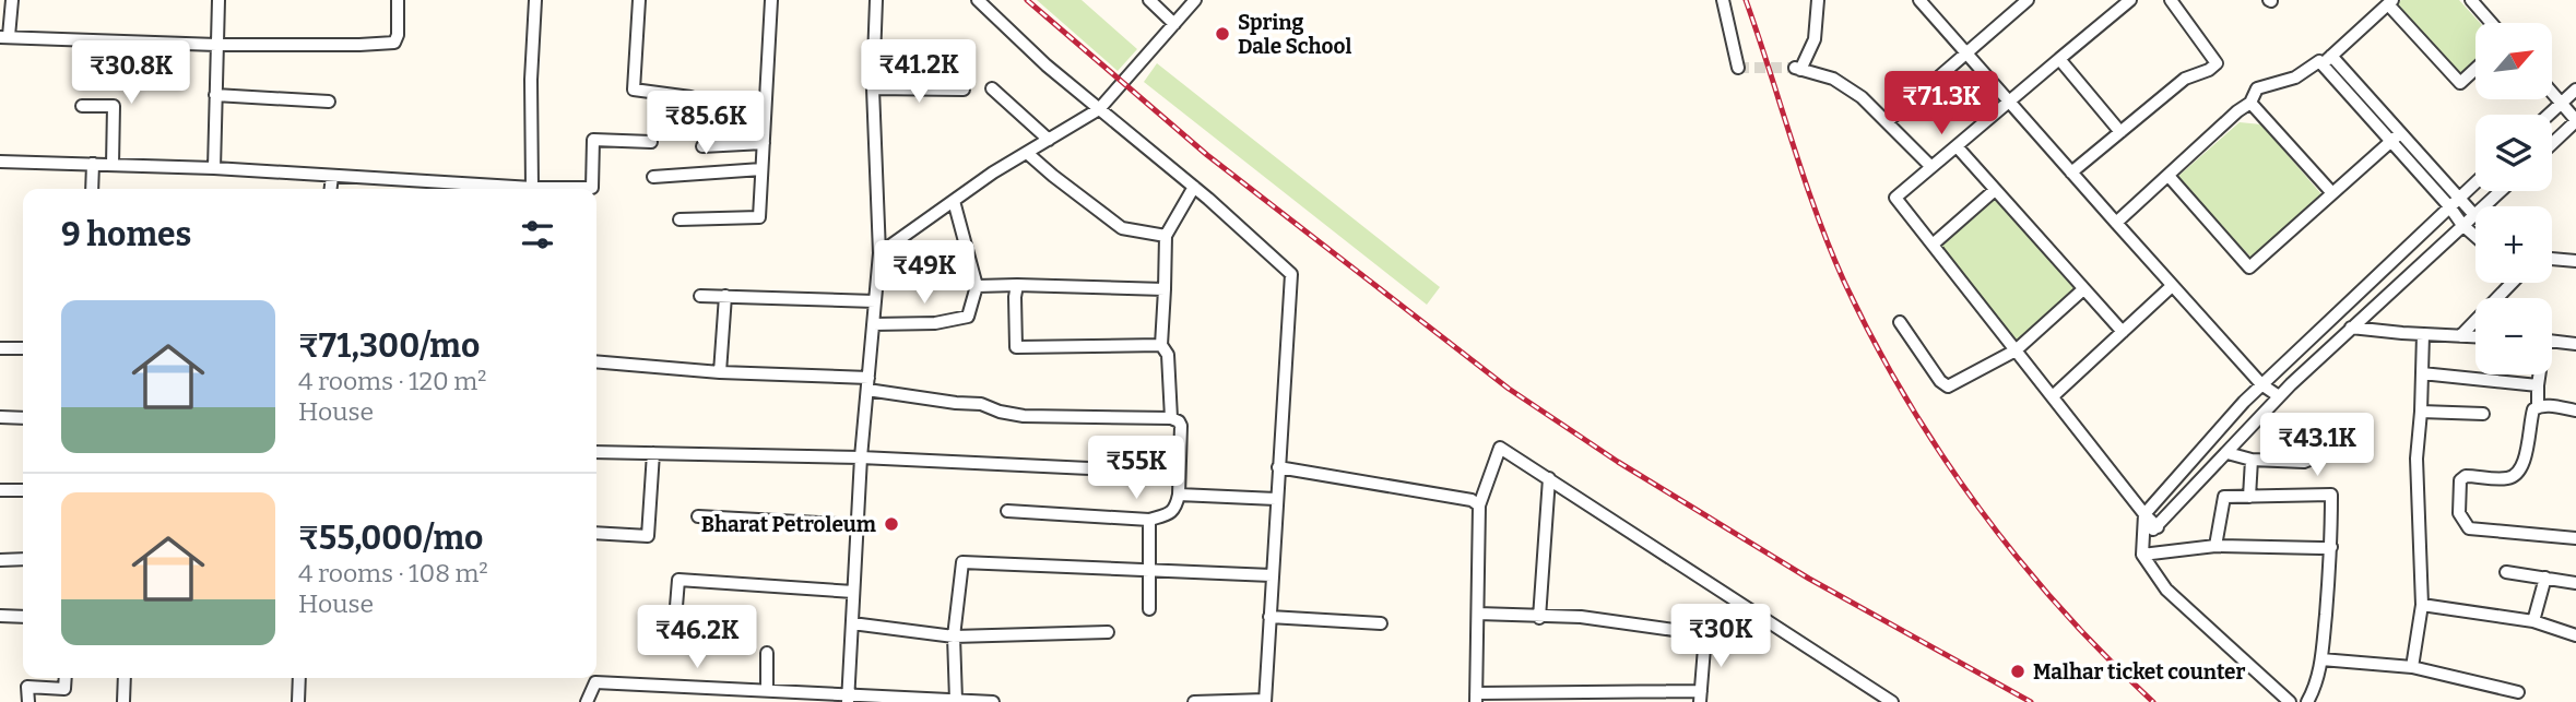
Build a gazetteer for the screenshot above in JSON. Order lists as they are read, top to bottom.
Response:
{
  "places": ["Spring Dale School", "Bharat Petroleum", "Malhar ticket counter"],
  "north": "top right",
  "page": {
    "map_buttons": ["+", "−"],
    "price": [
      "₹41.2K",
      "₹30.8K",
      "₹71.3K",
      "₹85.6K",
      "₹49K",
      "₹43.1K",
      "₹55K",
      "₹30K",
      "₹46.2K"
    ],
    "heading": "9 homes",
    "list": [
      {
        "name": "₹71,300/mo",
        "note": "4 rooms · 120 m² · House"
      },
      {
        "name": "₹55,000/mo",
        "note": "4 rooms · 108 m² · House"
      }
    ]
  }
}
